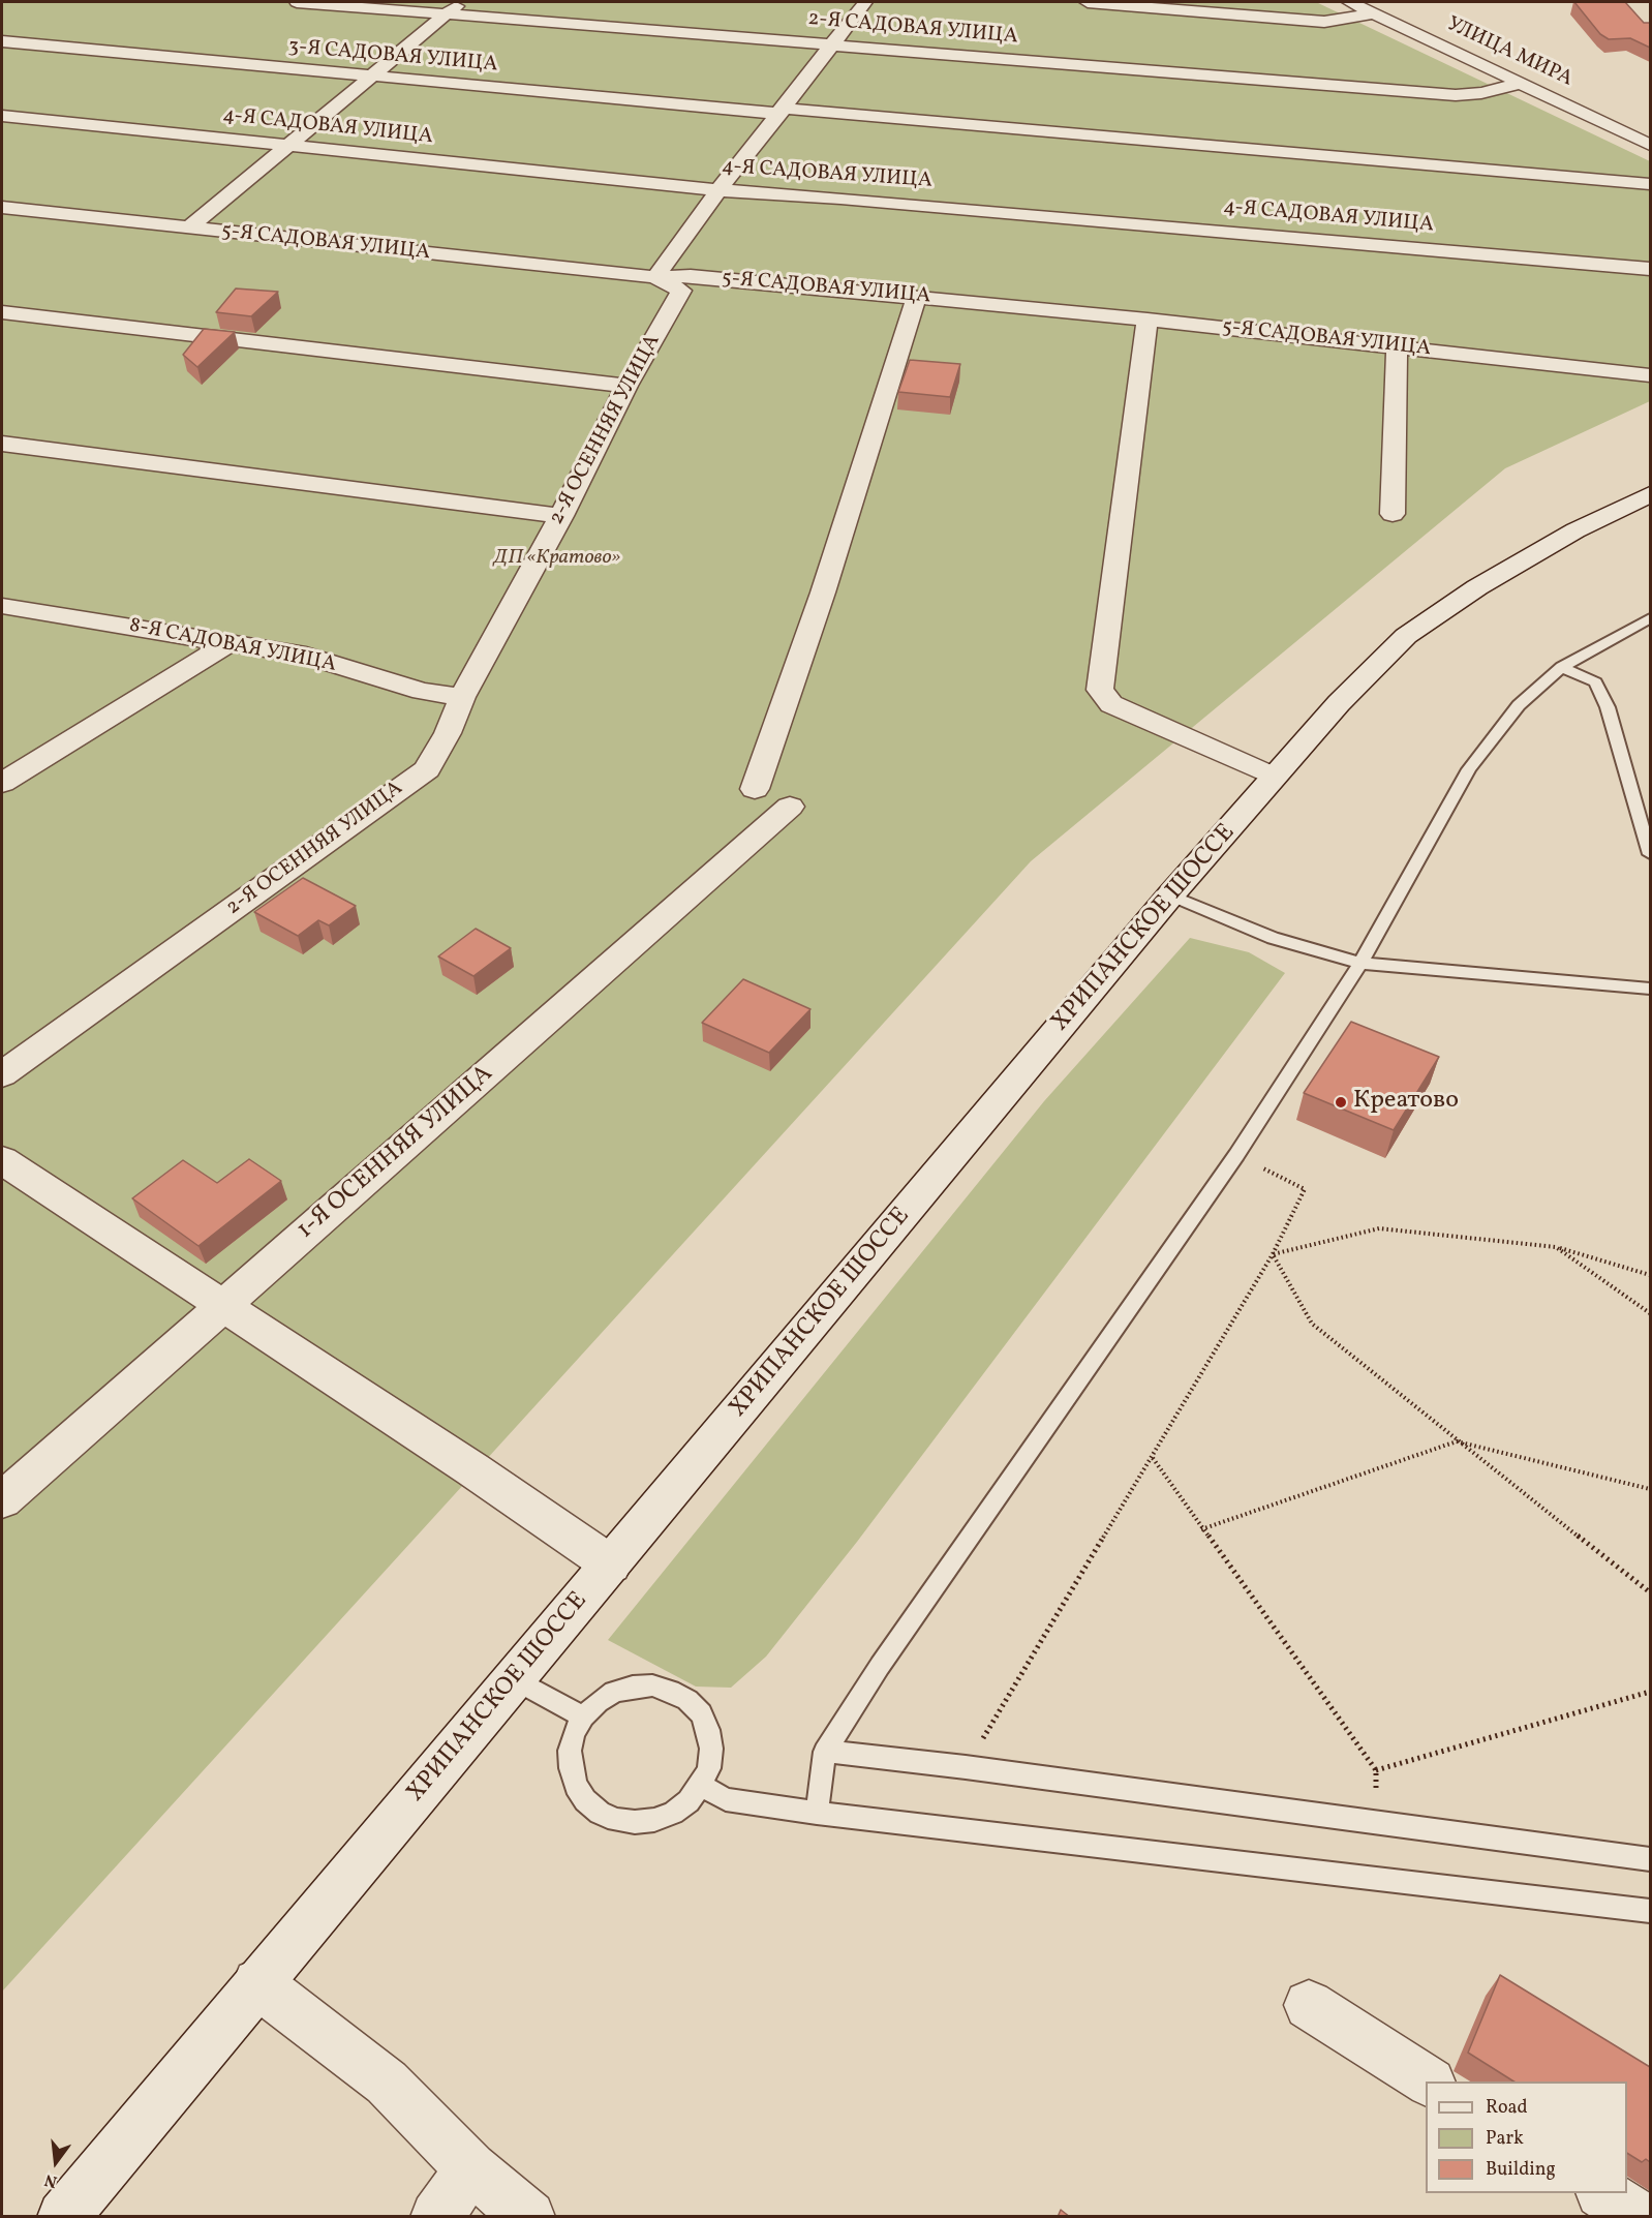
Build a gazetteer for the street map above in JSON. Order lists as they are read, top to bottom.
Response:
{
  "streets": {
    "street": [
      "2-Я САДОВАЯ УЛИЦА",
      "УЛИЦА МИРА",
      "3-Я САДОВАЯ УЛИЦА",
      "4-Я САДОВАЯ УЛИЦА",
      "5-Я САДОВАЯ УЛИЦА",
      "2-Я ОСЕННЯЯ УЛИЦА",
      "8-Я САДОВАЯ УЛИЦА",
      "ХРИПАНСКОЕ ШОССЕ",
      "1-Я ОСЕННЯЯ УЛИЦА"
    ]
  },
  "crossings": [
    ["2-Я САДОВАЯ УЛИЦА", "УЛИЦА МИРА"],
    ["5-Я САДОВАЯ УЛИЦА", "2-Я ОСЕННЯЯ УЛИЦА"],
    ["2-Я ОСЕННЯЯ УЛИЦА", "8-Я САДОВАЯ УЛИЦА"]
  ],
  "parks": ["ДП «Кратово»"],
  "places": ["Креатово"],
  "legend": ["Road", "Park", "Building"],
  "north": "bottom"
}
